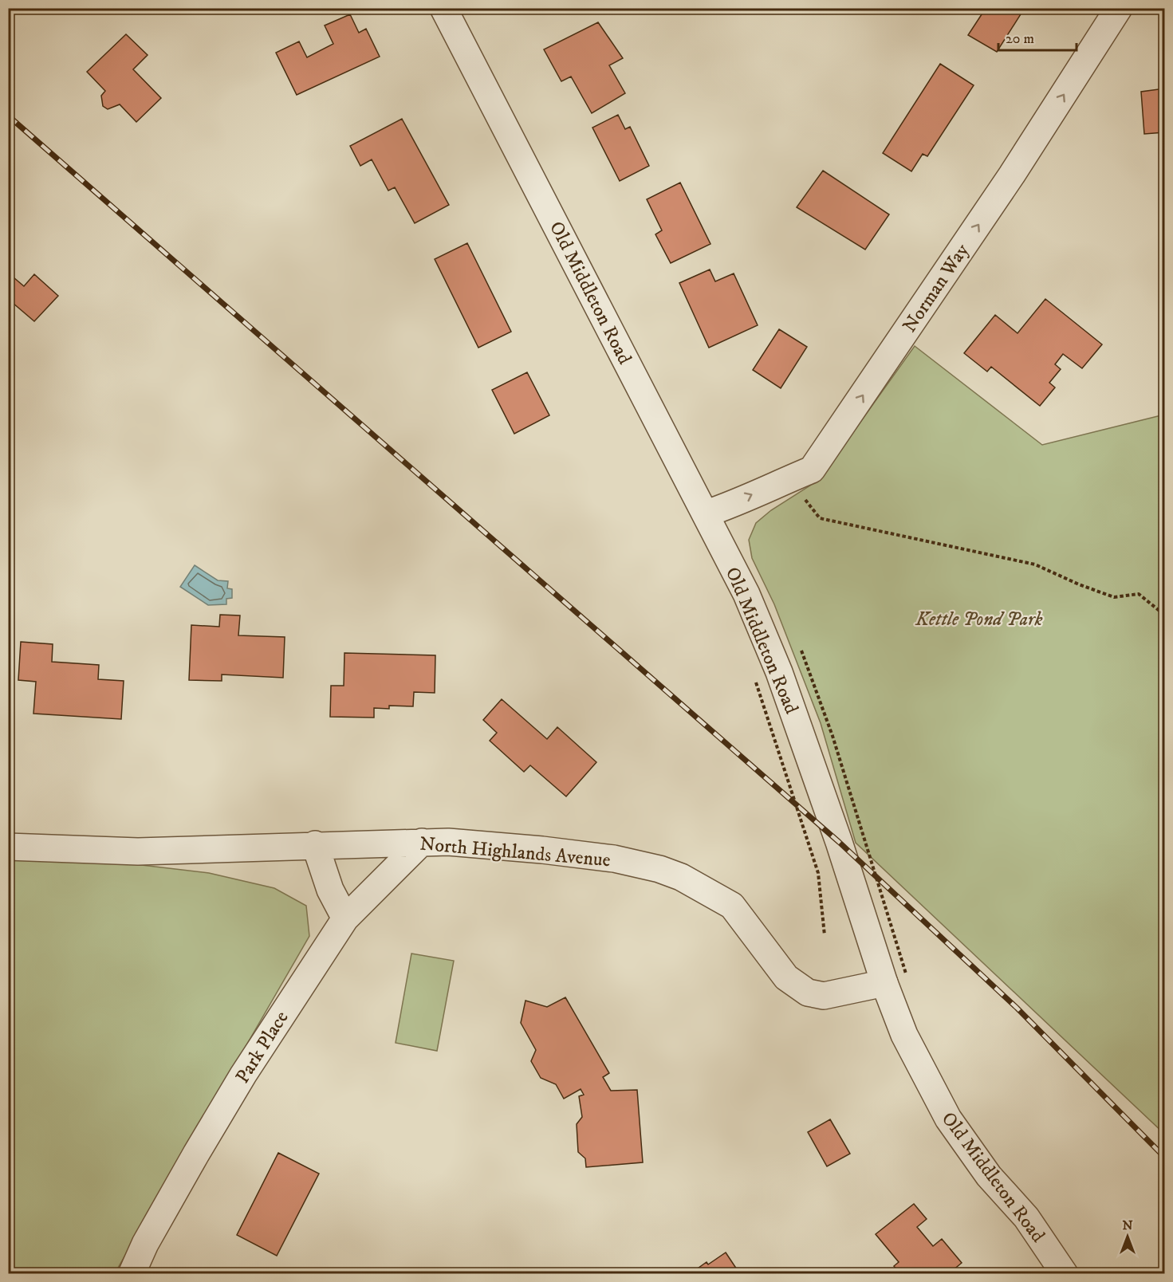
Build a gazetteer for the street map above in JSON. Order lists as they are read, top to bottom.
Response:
{
  "streets": {
    "street": [
      "Norman Way",
      "Old Middleton Road",
      "North Highlands Avenue",
      "Park Place"
    ]
  },
  "crossings": [
    ["Norman Way", "Old Middleton Road"],
    ["Old Middleton Road", "North Highlands Avenue"],
    ["North Highlands Avenue", "Park Place"]
  ],
  "one_way": ["Norman Way"],
  "parks": ["Kettle Pond Park"],
  "scale_bar": "20 m",
  "north": "top"
}
